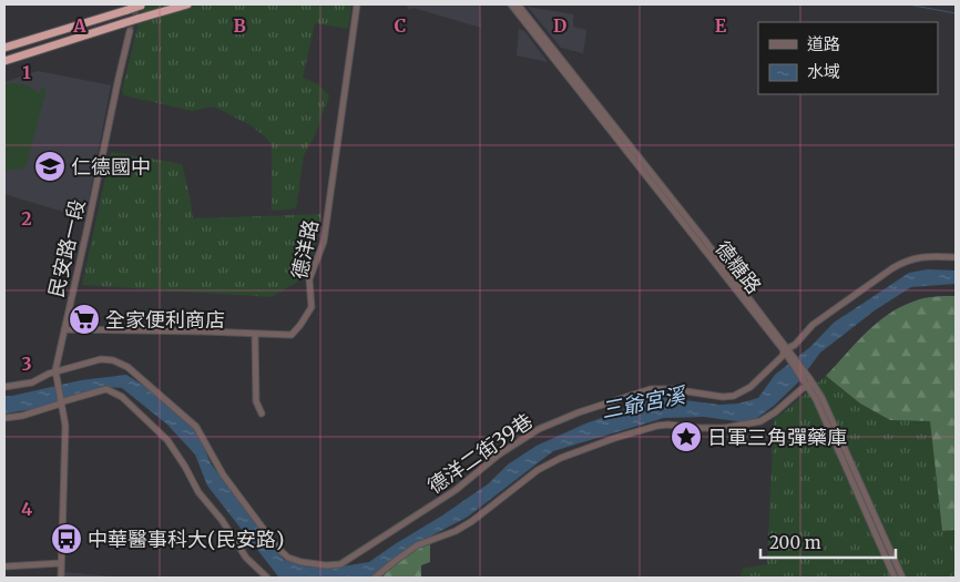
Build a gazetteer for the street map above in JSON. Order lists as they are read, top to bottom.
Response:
{
  "streets": {
    "street": [
      "民安路一段",
      "德洋路",
      "德糖路",
      "德洋二街39巷"
    ]
  },
  "crossings": [
    ["民安路一段", "德洋路"],
    ["民安路一段", "德洋二街39巷"],
    ["德糖路", "德洋二街39巷"]
  ],
  "water": ["三爺宮溪"],
  "places": {
    "school or university": ["仁德國中"],
    "supermarket": ["全家便利商店"],
    "place": ["日軍三角彈藥庫"],
    "bus stop": ["中華醫事科大(民安路)"]
  },
  "legend": ["道路", "水域"],
  "scale_bar": "200 m",
  "grid": {
    "columns": [
      "A",
      "B",
      "C",
      "D",
      "E"
    ],
    "rows": [
      "1",
      "2",
      "3",
      "4"
    ]
  }
}
